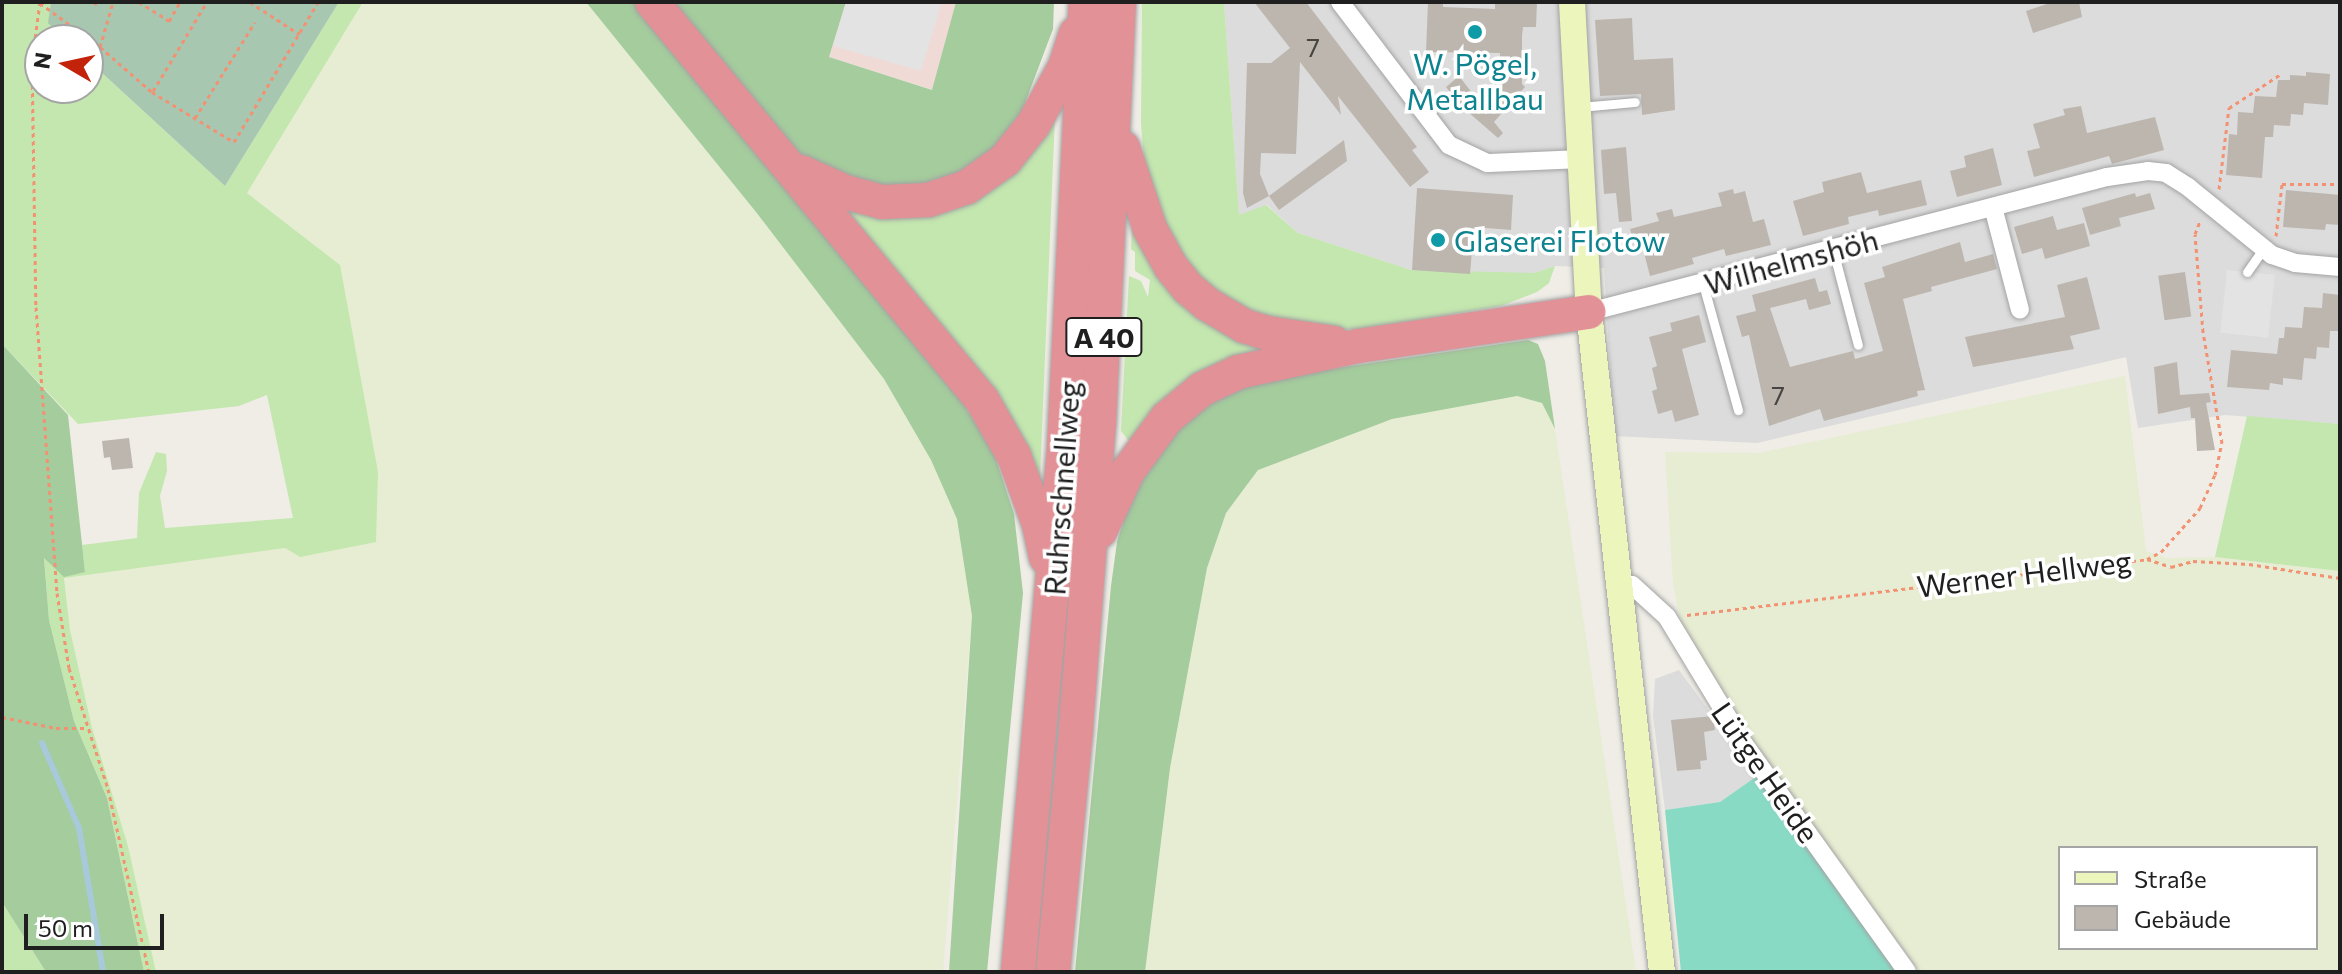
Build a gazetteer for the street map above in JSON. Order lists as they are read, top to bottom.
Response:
{
  "streets": {
    "highway": ["A 40", "Ruhrschnellweg"],
    "street": ["Wilhelmshöh", "Lütge Heide"],
    "path": ["Werner Hellweg"]
  },
  "crossings": [
    ["Wilhelmshöh", "Werner Hellweg"],
    ["Werner Hellweg", "Lütge Heide"]
  ],
  "places": ["W. Pögel, Metallbau", "Glaserei Flotow"],
  "house_numbers": ["7", "7"],
  "legend": ["Straße", "Gebäude"],
  "scale_bar": "50 m",
  "north": "left"
}
